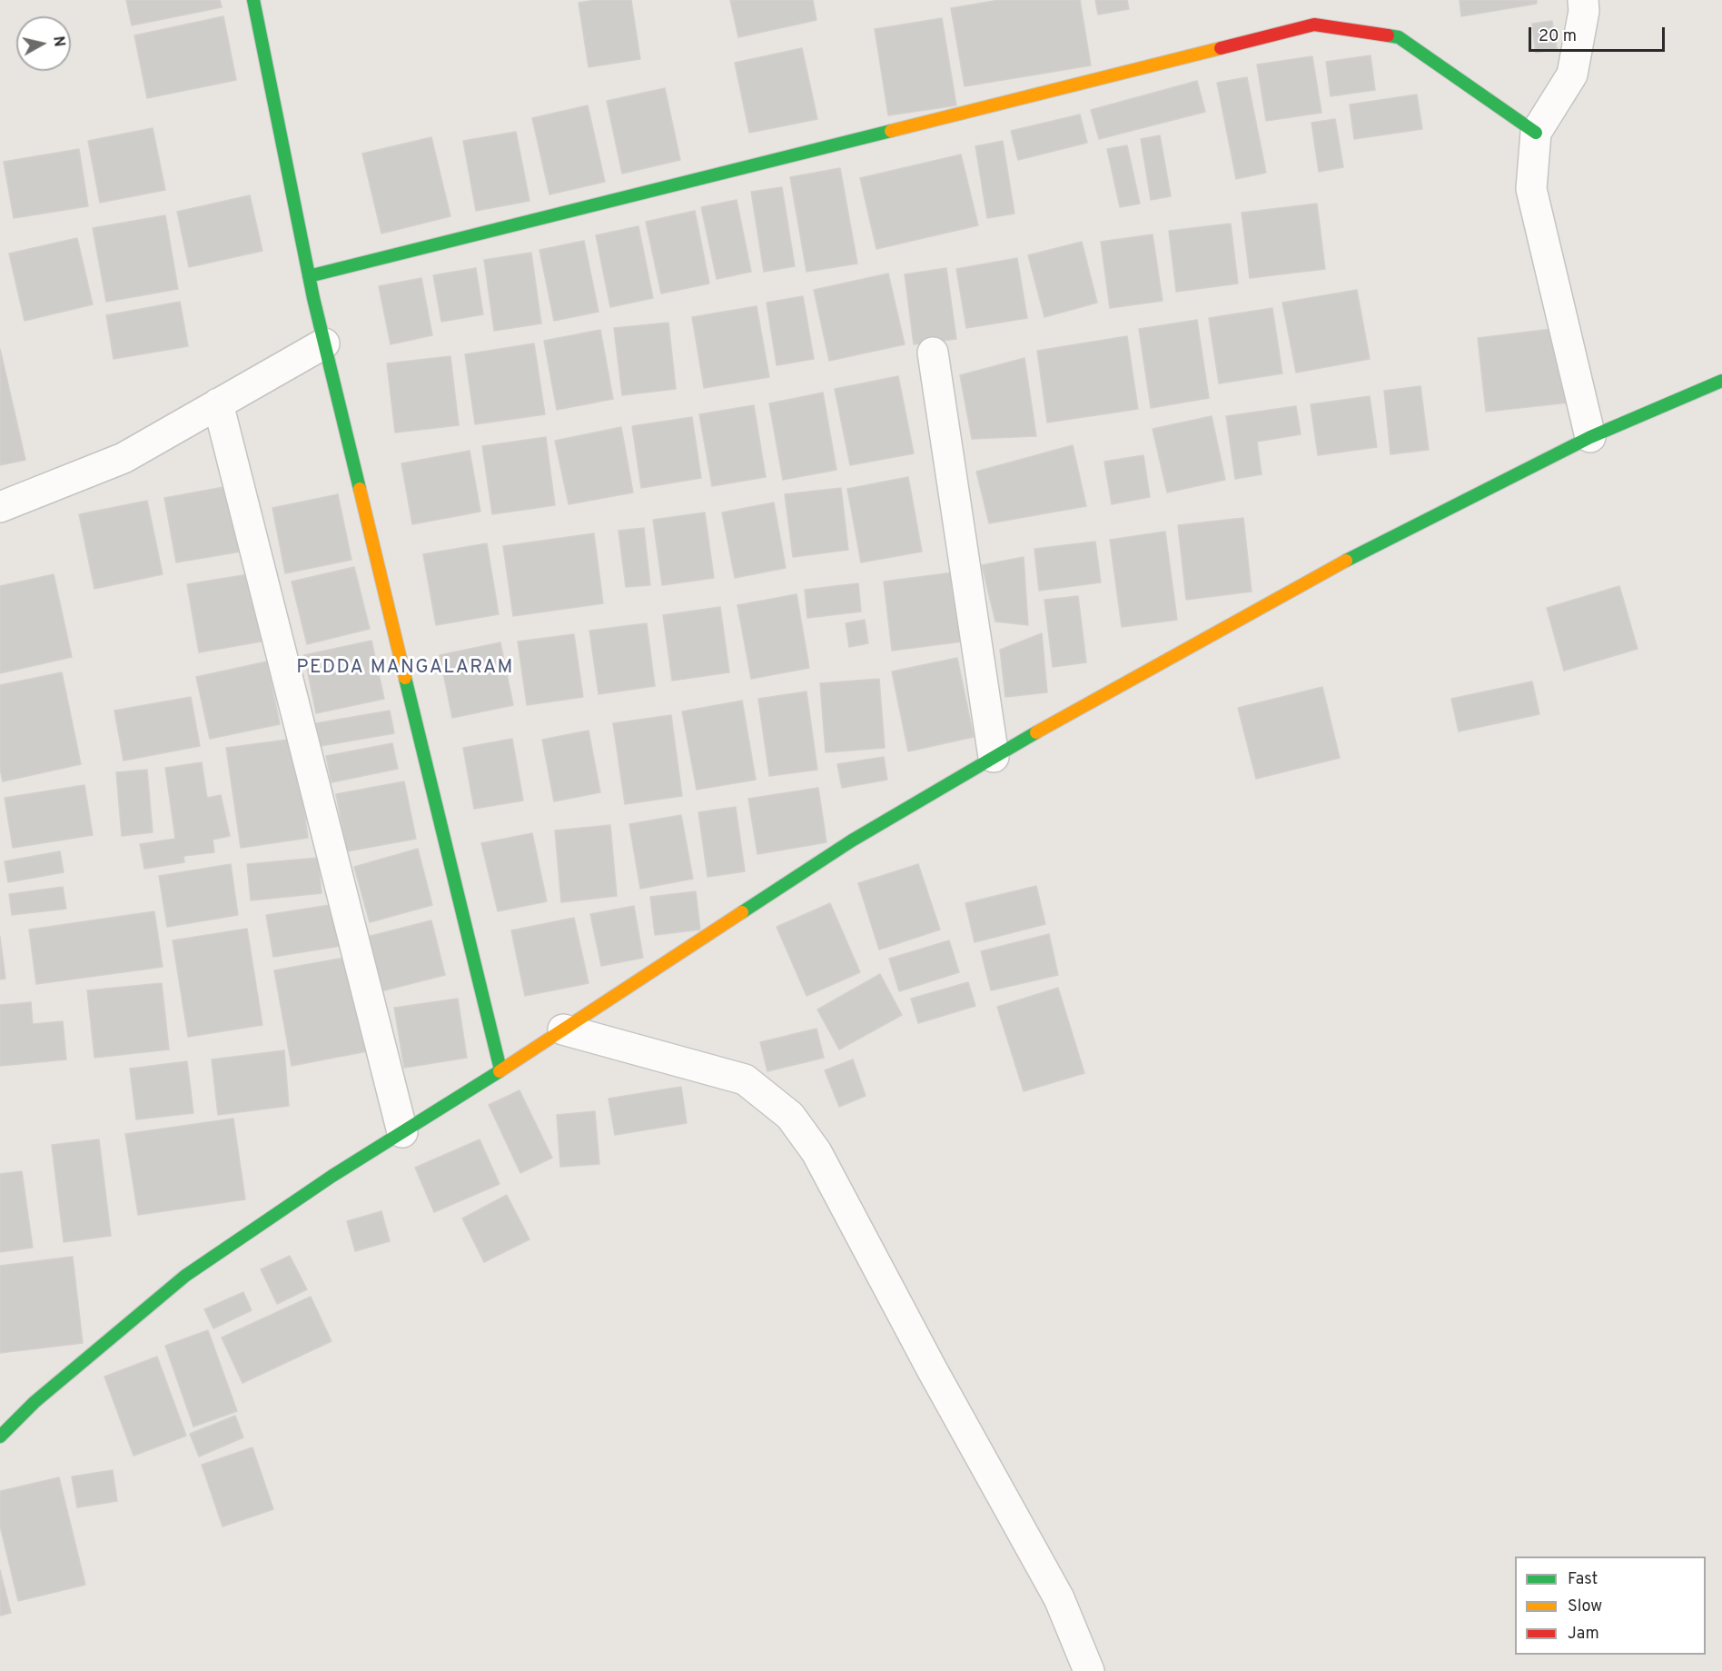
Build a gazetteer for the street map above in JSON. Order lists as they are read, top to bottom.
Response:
{
  "districts": ["PEDDA MANGALARAM"],
  "legend": ["Fast", "Slow", "Jam"],
  "scale_bar": "20 m",
  "north": "right"
}
